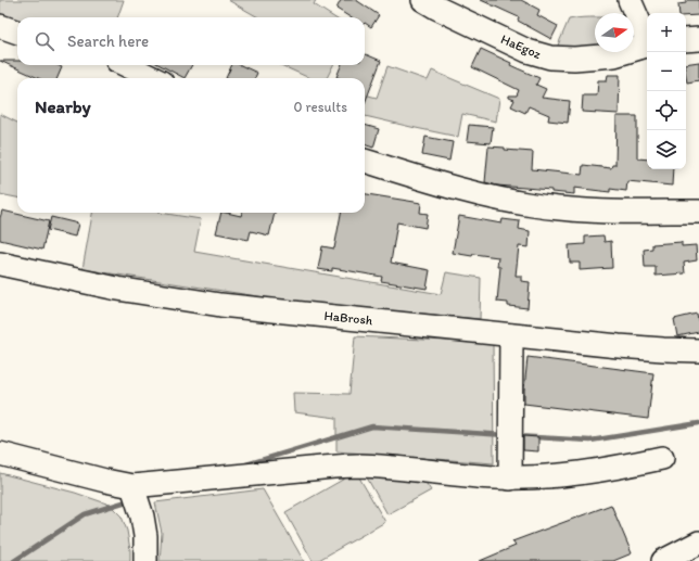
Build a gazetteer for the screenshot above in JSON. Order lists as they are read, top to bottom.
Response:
{
  "streets": {
    "street": ["HaEgoz", "HaBrosh"]
  },
  "north": "right",
  "page": {
    "map_buttons": ["+", "−"],
    "search": "Search here",
    "heading": ["Nearby", "0 results"]
  }
}
